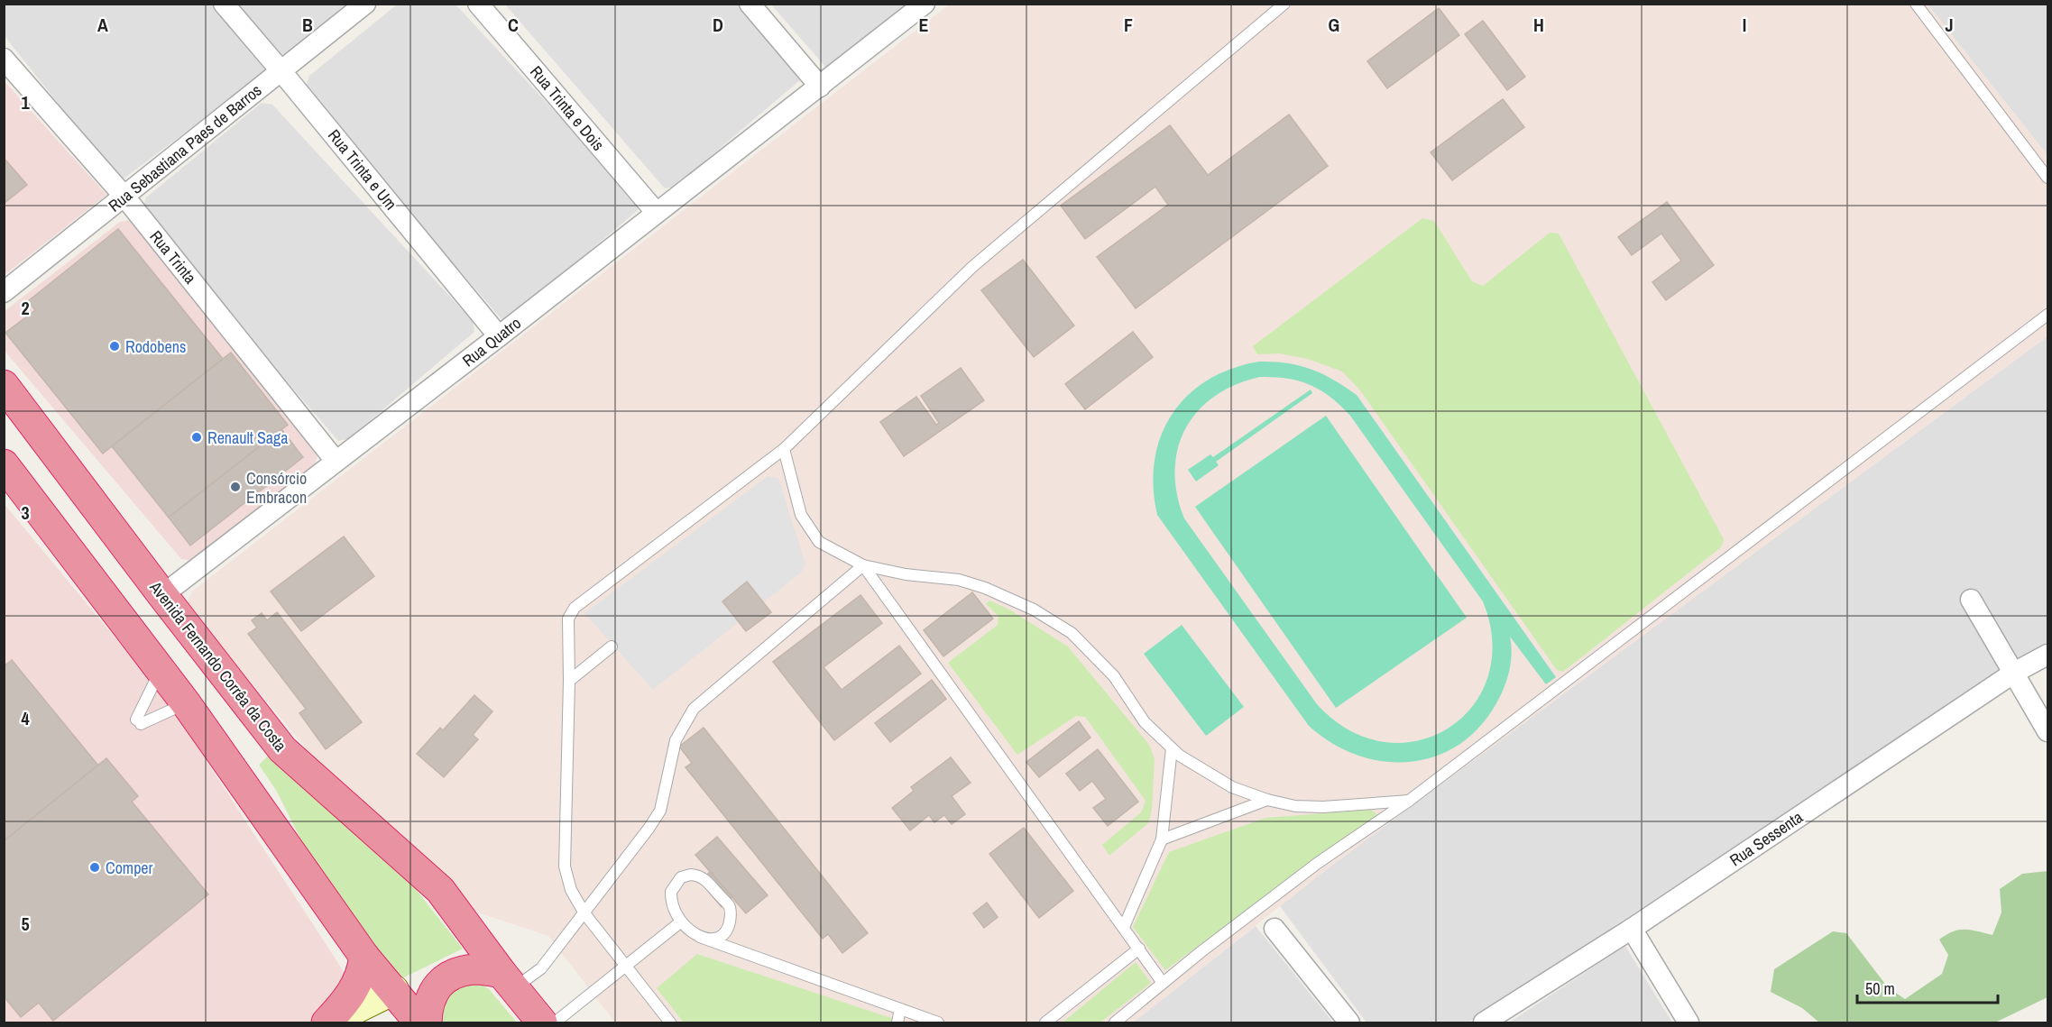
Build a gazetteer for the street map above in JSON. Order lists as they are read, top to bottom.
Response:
{
  "streets": {
    "highway": ["Avenida Fernando Corrêa da Costa"],
    "street": [
      "Rua Trinta e Dois",
      "Rua Sebastiana Paes de Barros",
      "Rua Trinta e Um",
      "Rua Trinta",
      "Rua Quatro",
      "Rua Sessenta"
    ]
  },
  "crossings": [
    ["Rua Trinta e Dois", "Rua Quatro"],
    ["Rua Sebastiana Paes de Barros", "Rua Trinta e Um"],
    ["Rua Sebastiana Paes de Barros", "Rua Trinta"],
    ["Rua Trinta e Um", "Rua Quatro"],
    ["Rua Trinta", "Rua Quatro"],
    ["Rua Quatro", "Avenida Fernando Corrêa da Costa"]
  ],
  "places": [
    "Rodobens",
    "Renault Saga",
    "Consórcio Embracon",
    "Comper"
  ],
  "scale_bar": "50 m",
  "grid": {
    "columns": [
      "A",
      "B",
      "C",
      "D",
      "E",
      "F",
      "G",
      "H",
      "I",
      "J"
    ],
    "rows": [
      "1",
      "2",
      "3",
      "4",
      "5"
    ]
  }
}
